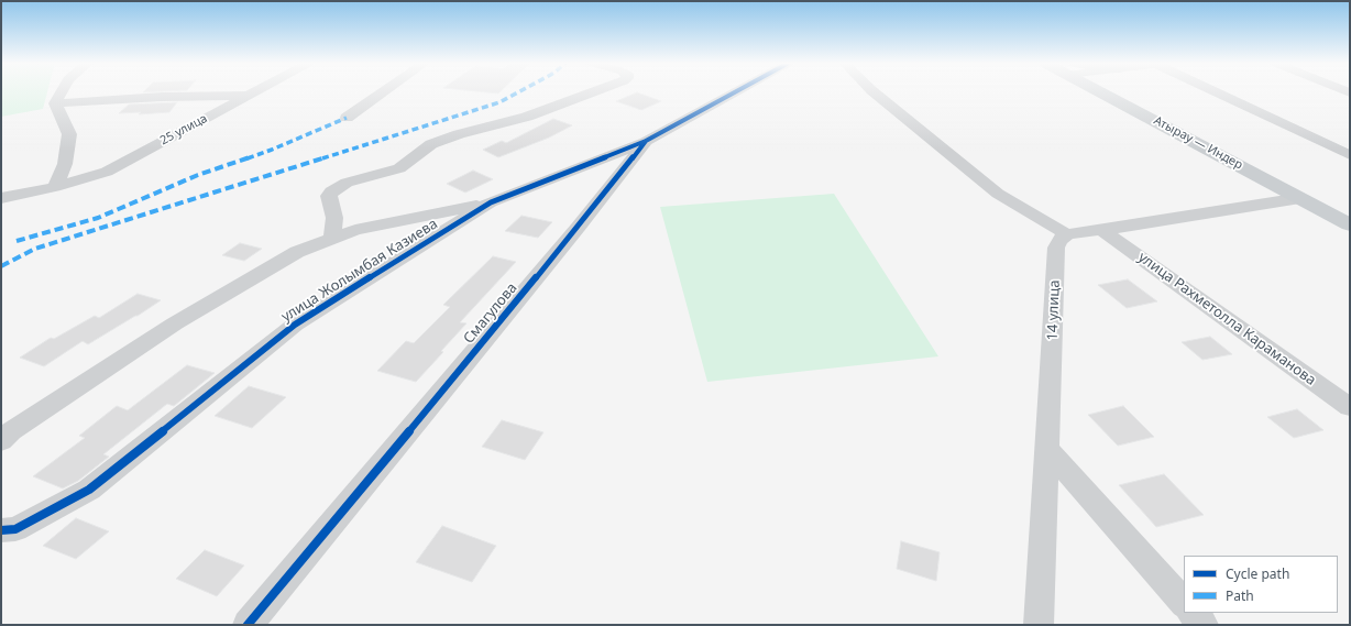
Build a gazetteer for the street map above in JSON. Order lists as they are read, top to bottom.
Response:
{
  "streets": {
    "main road": ["Атырау — Индер"],
    "street": [
      "25 улица",
      "улица Жолымбая Казиева",
      "14 улица",
      "Смагулова",
      "улица Рахметолла Караманова"
    ]
  },
  "crossings": [
    ["улица Жолымбая Казиева", "Смагулова"]
  ],
  "legend": ["Cycle path", "Path"]
}
